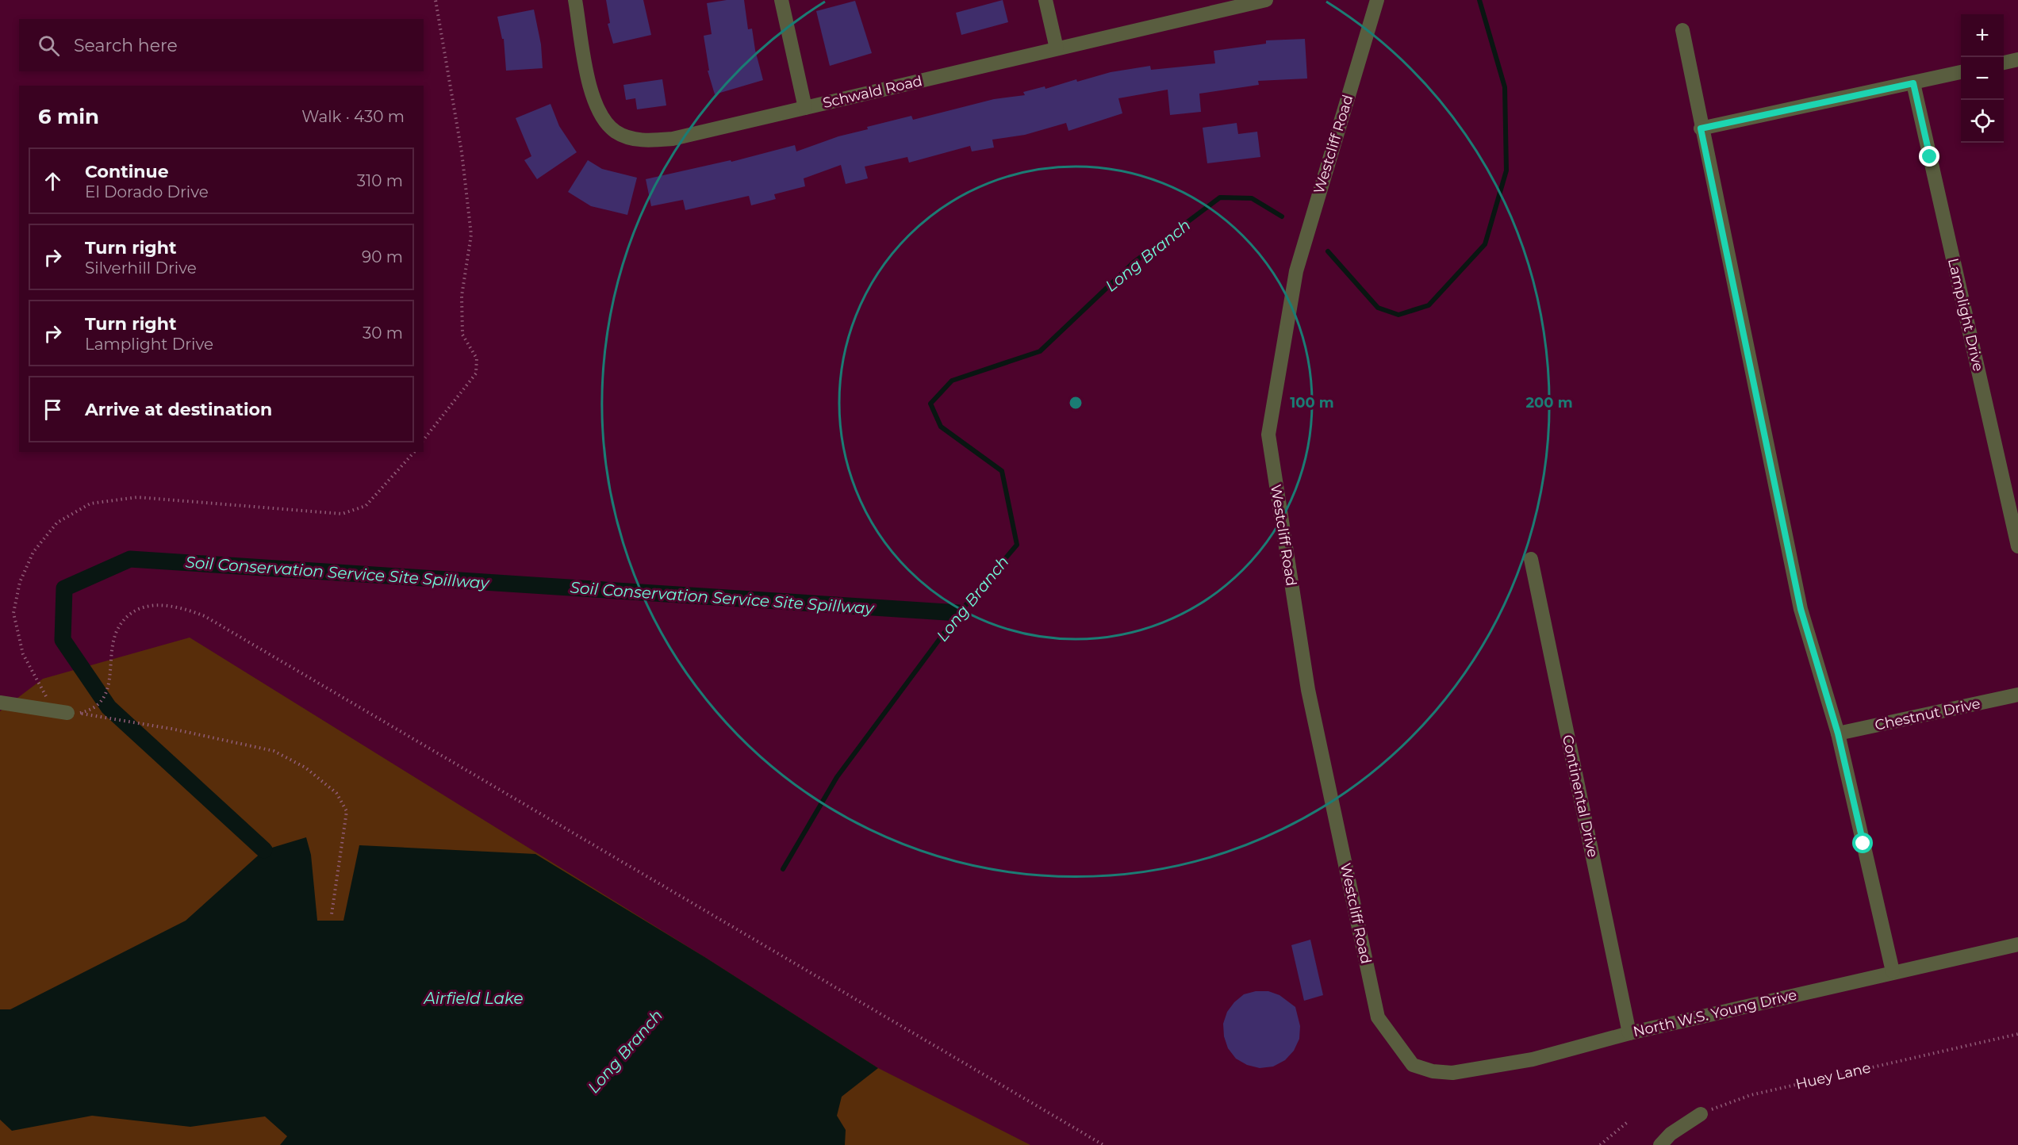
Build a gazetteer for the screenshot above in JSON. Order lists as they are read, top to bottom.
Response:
{
  "streets": {
    "street": [
      "Schwald Road",
      "Westcliff Road",
      "Lamplight Drive",
      "Chestnut Drive",
      "Continental Drive",
      "North W.S. Young Drive"
    ],
    "path": ["Huey Lane"]
  },
  "crossings": [
    ["Westcliff Road", "North W.S. Young Drive"],
    ["Continental Drive", "North W.S. Young Drive"]
  ],
  "water": ["Long Branch", "Soil Conservation Service Site Spillway", "Airfield Lake"],
  "page": {
    "map_buttons": ["+", "−"],
    "search": "Search here",
    "heading": ["6 min", "Walk · 430 m"],
    "list": [
      ["Continue", "El Dorado Drive", "310 m"],
      ["Turn right", "Silverhill Drive", "90 m"],
      ["Turn right", "Lamplight Drive", "30 m"],
      "Arrive at destination"
    ]
  },
  "rings": ["100 m", "200 m"]
}
